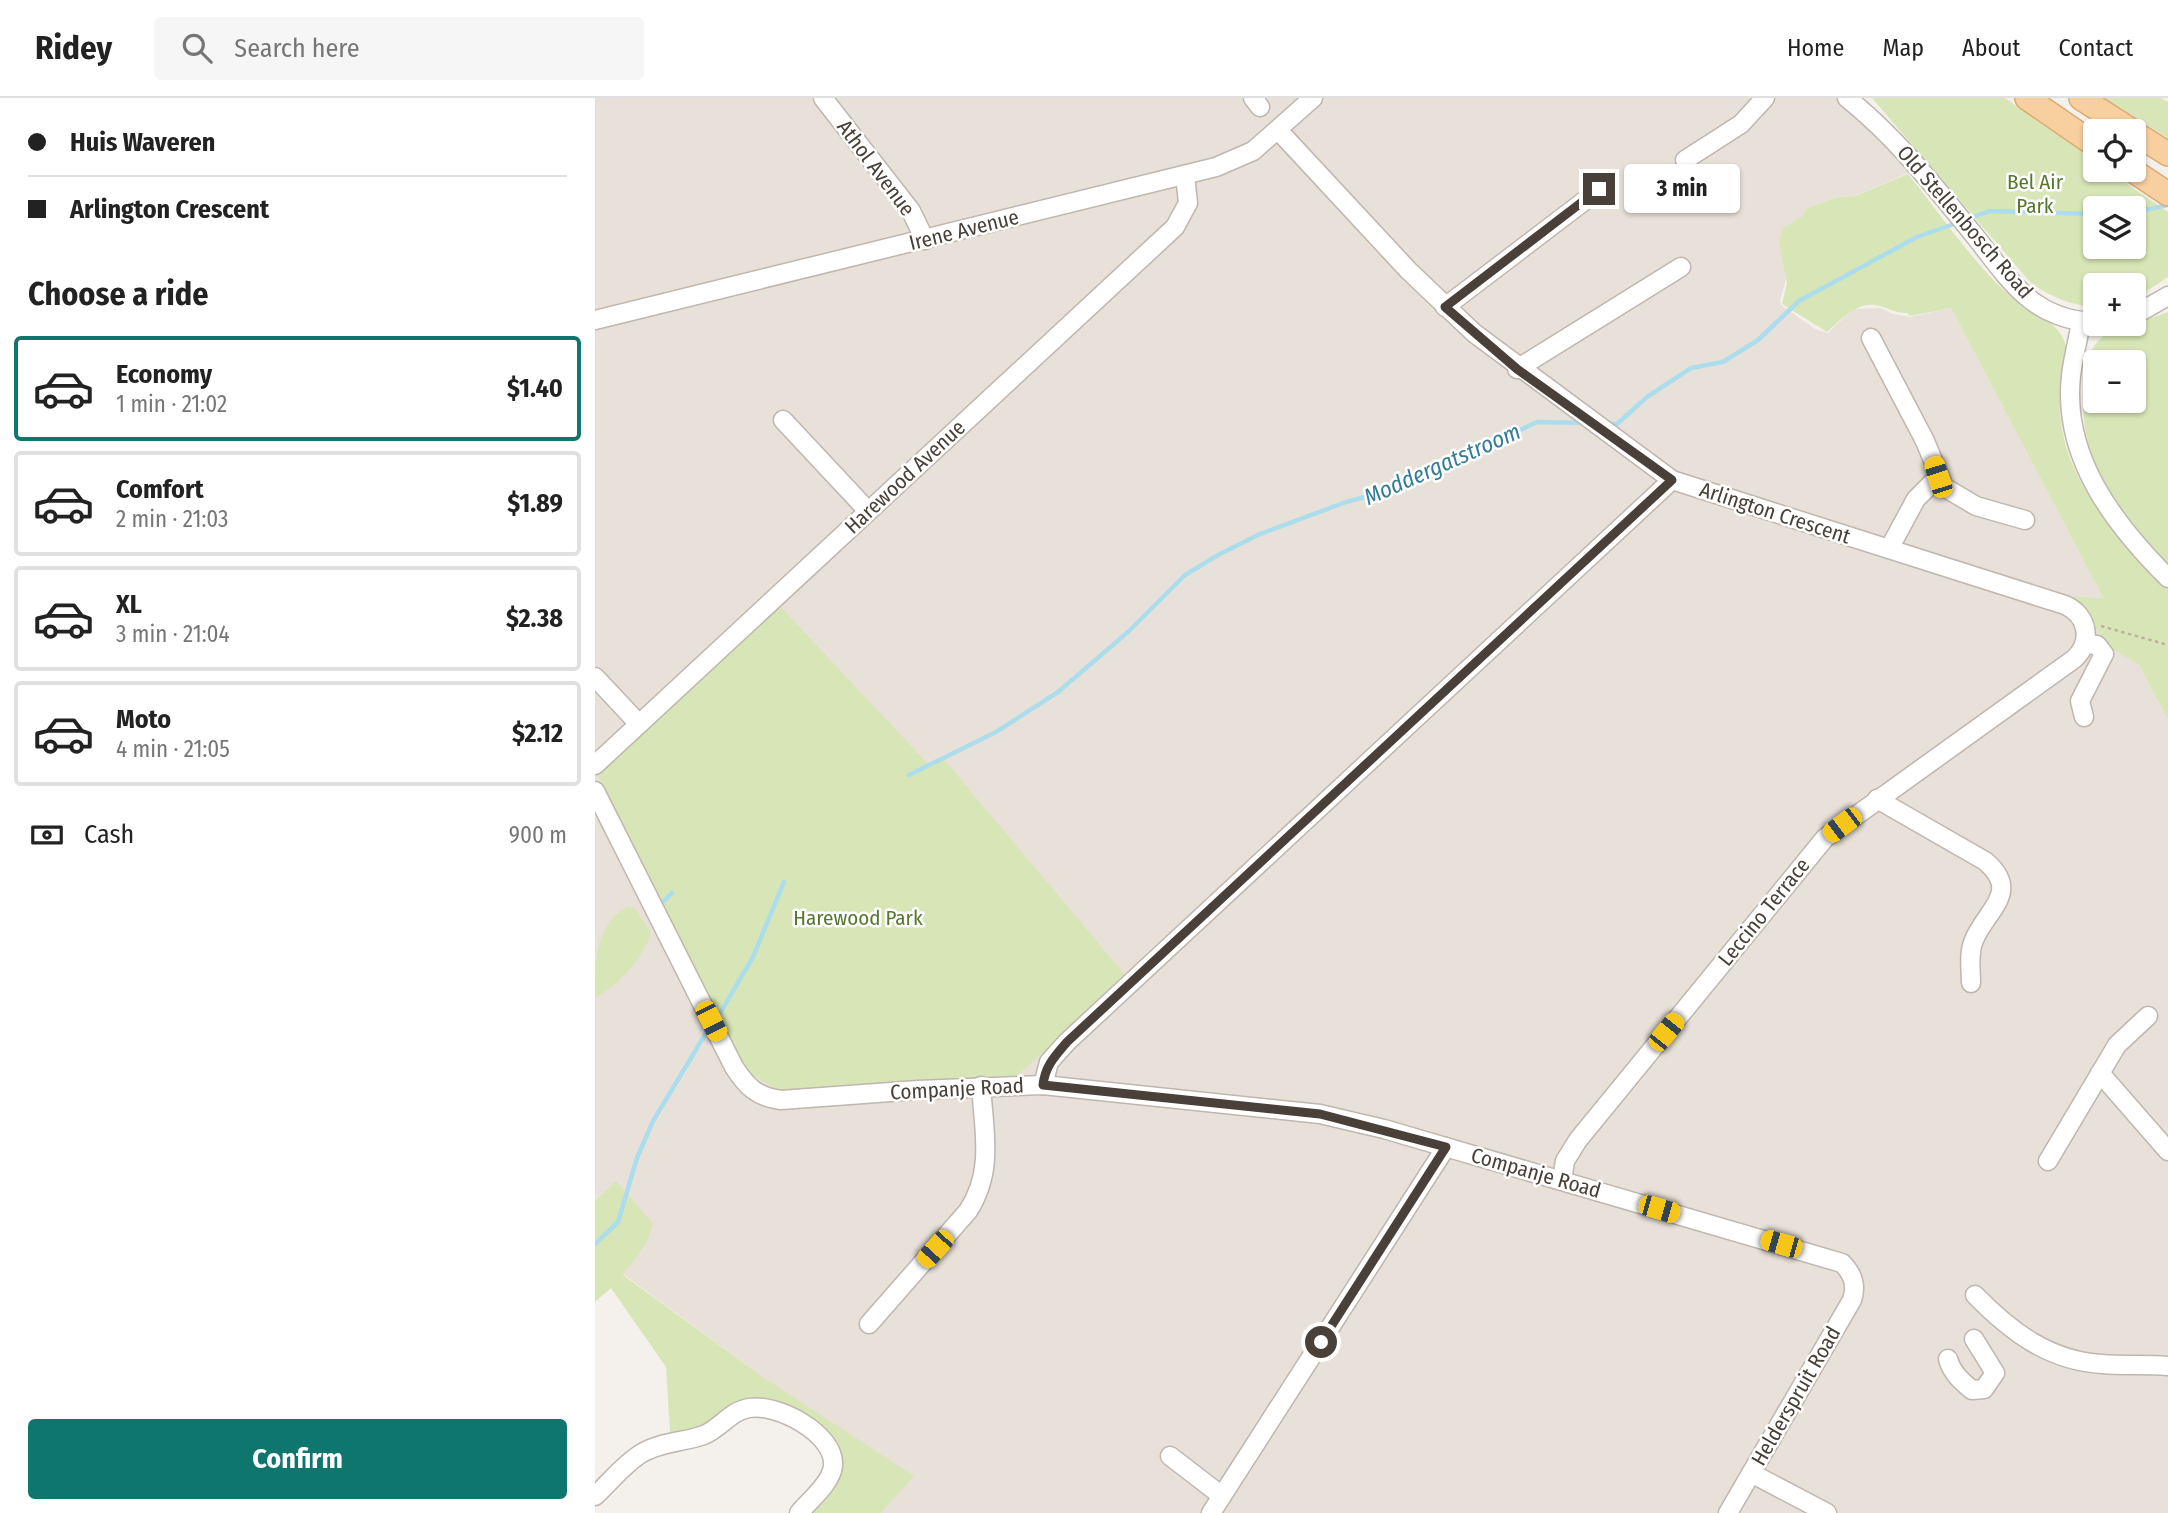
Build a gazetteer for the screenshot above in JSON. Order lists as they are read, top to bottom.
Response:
{
  "streets": {
    "street": [
      "Athol Avenue",
      "Old Stellenbosch Road",
      "Irene Avenue",
      "Harewood Avenue",
      "Arlington Crescent",
      "Leccino Terrace",
      "Companje Road",
      "Helderspruit Road"
    ]
  },
  "crossings": [
    ["Athol Avenue", "Irene Avenue"],
    ["Irene Avenue", "Harewood Avenue"],
    ["Irene Avenue", "Arlington Crescent"],
    ["Leccino Terrace", "Companje Road"],
    ["Companje Road", "Helderspruit Road"]
  ],
  "water": ["Moddergatstroom"],
  "parks": ["Bel Air Park", "Harewood Park"],
  "page": {
    "header": "Ridey",
    "search": "Search here",
    "nav": [
      "Home",
      "Map",
      "About",
      "Contact"
    ],
    "banner": ["Huis Waveren", "Arlington Crescent"],
    "map_buttons": ["+", "−"],
    "bubble": "3 min",
    "heading": "Choose a ride",
    "list": [
      {
        "name": "Economy",
        "note": "1 min · 21:02",
        "value": "$1.40"
      },
      {
        "name": "Comfort",
        "note": "2 min · 21:03",
        "value": "$1.89"
      },
      {
        "name": "XL",
        "note": "3 min · 21:04",
        "value": "$2.38"
      },
      {
        "name": "Moto",
        "note": "4 min · 21:05",
        "value": "$2.12"
      }
    ],
    "pay": ["Cash", "900 m"],
    "buttons": "Confirm"
  }
}
